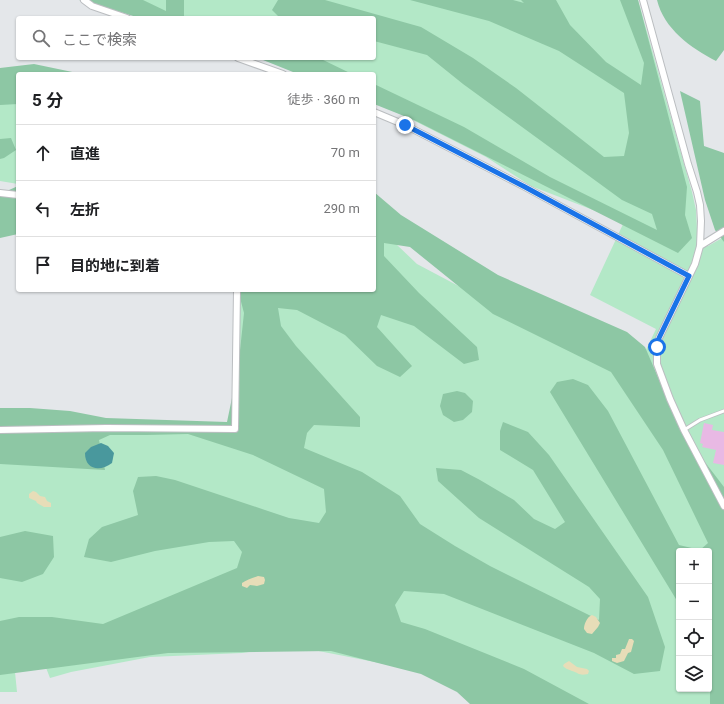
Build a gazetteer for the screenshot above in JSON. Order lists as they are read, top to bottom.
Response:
{
  "page": {
    "search": "ここで検索",
    "heading": ["5 分", "徒歩 · 360 m"],
    "list": [
      ["直進", "70 m"],
      ["左折", "290 m"],
      "目的地に到着"
    ],
    "map_buttons": ["+", "−"]
  }
}
